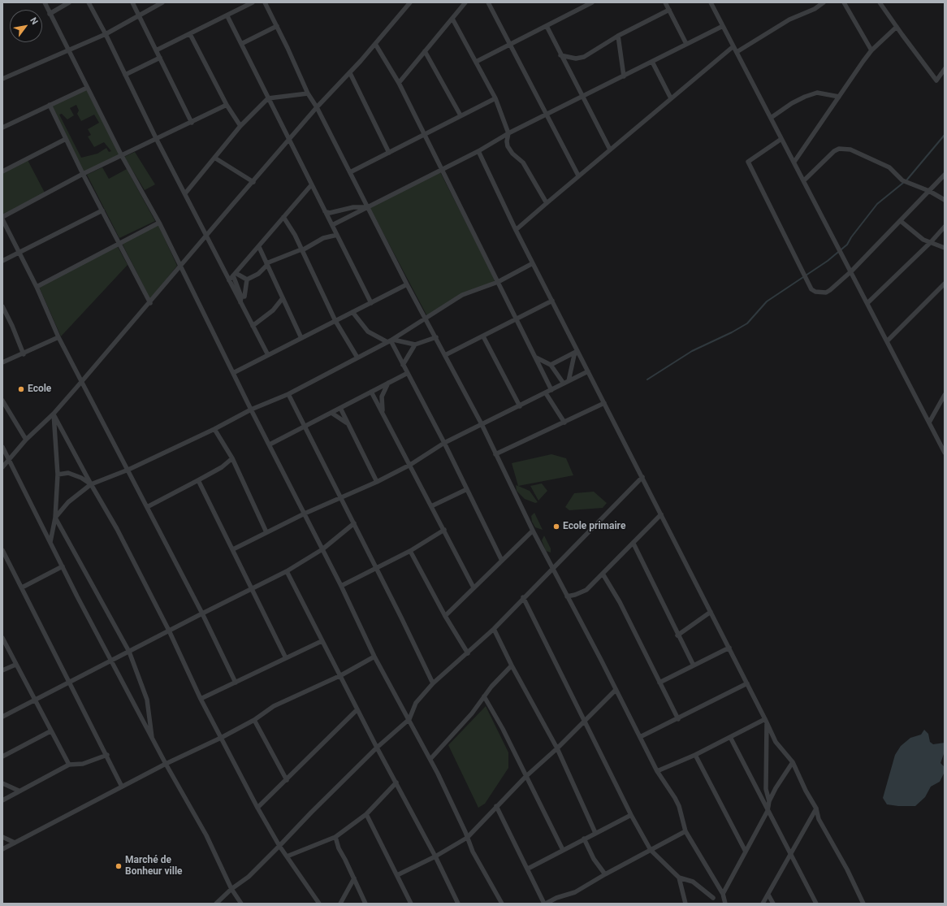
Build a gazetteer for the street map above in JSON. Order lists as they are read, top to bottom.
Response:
{
  "places": ["Ecole", "Ecole primaire", "Marché de Bonheur ville"],
  "north": "top right"
}
